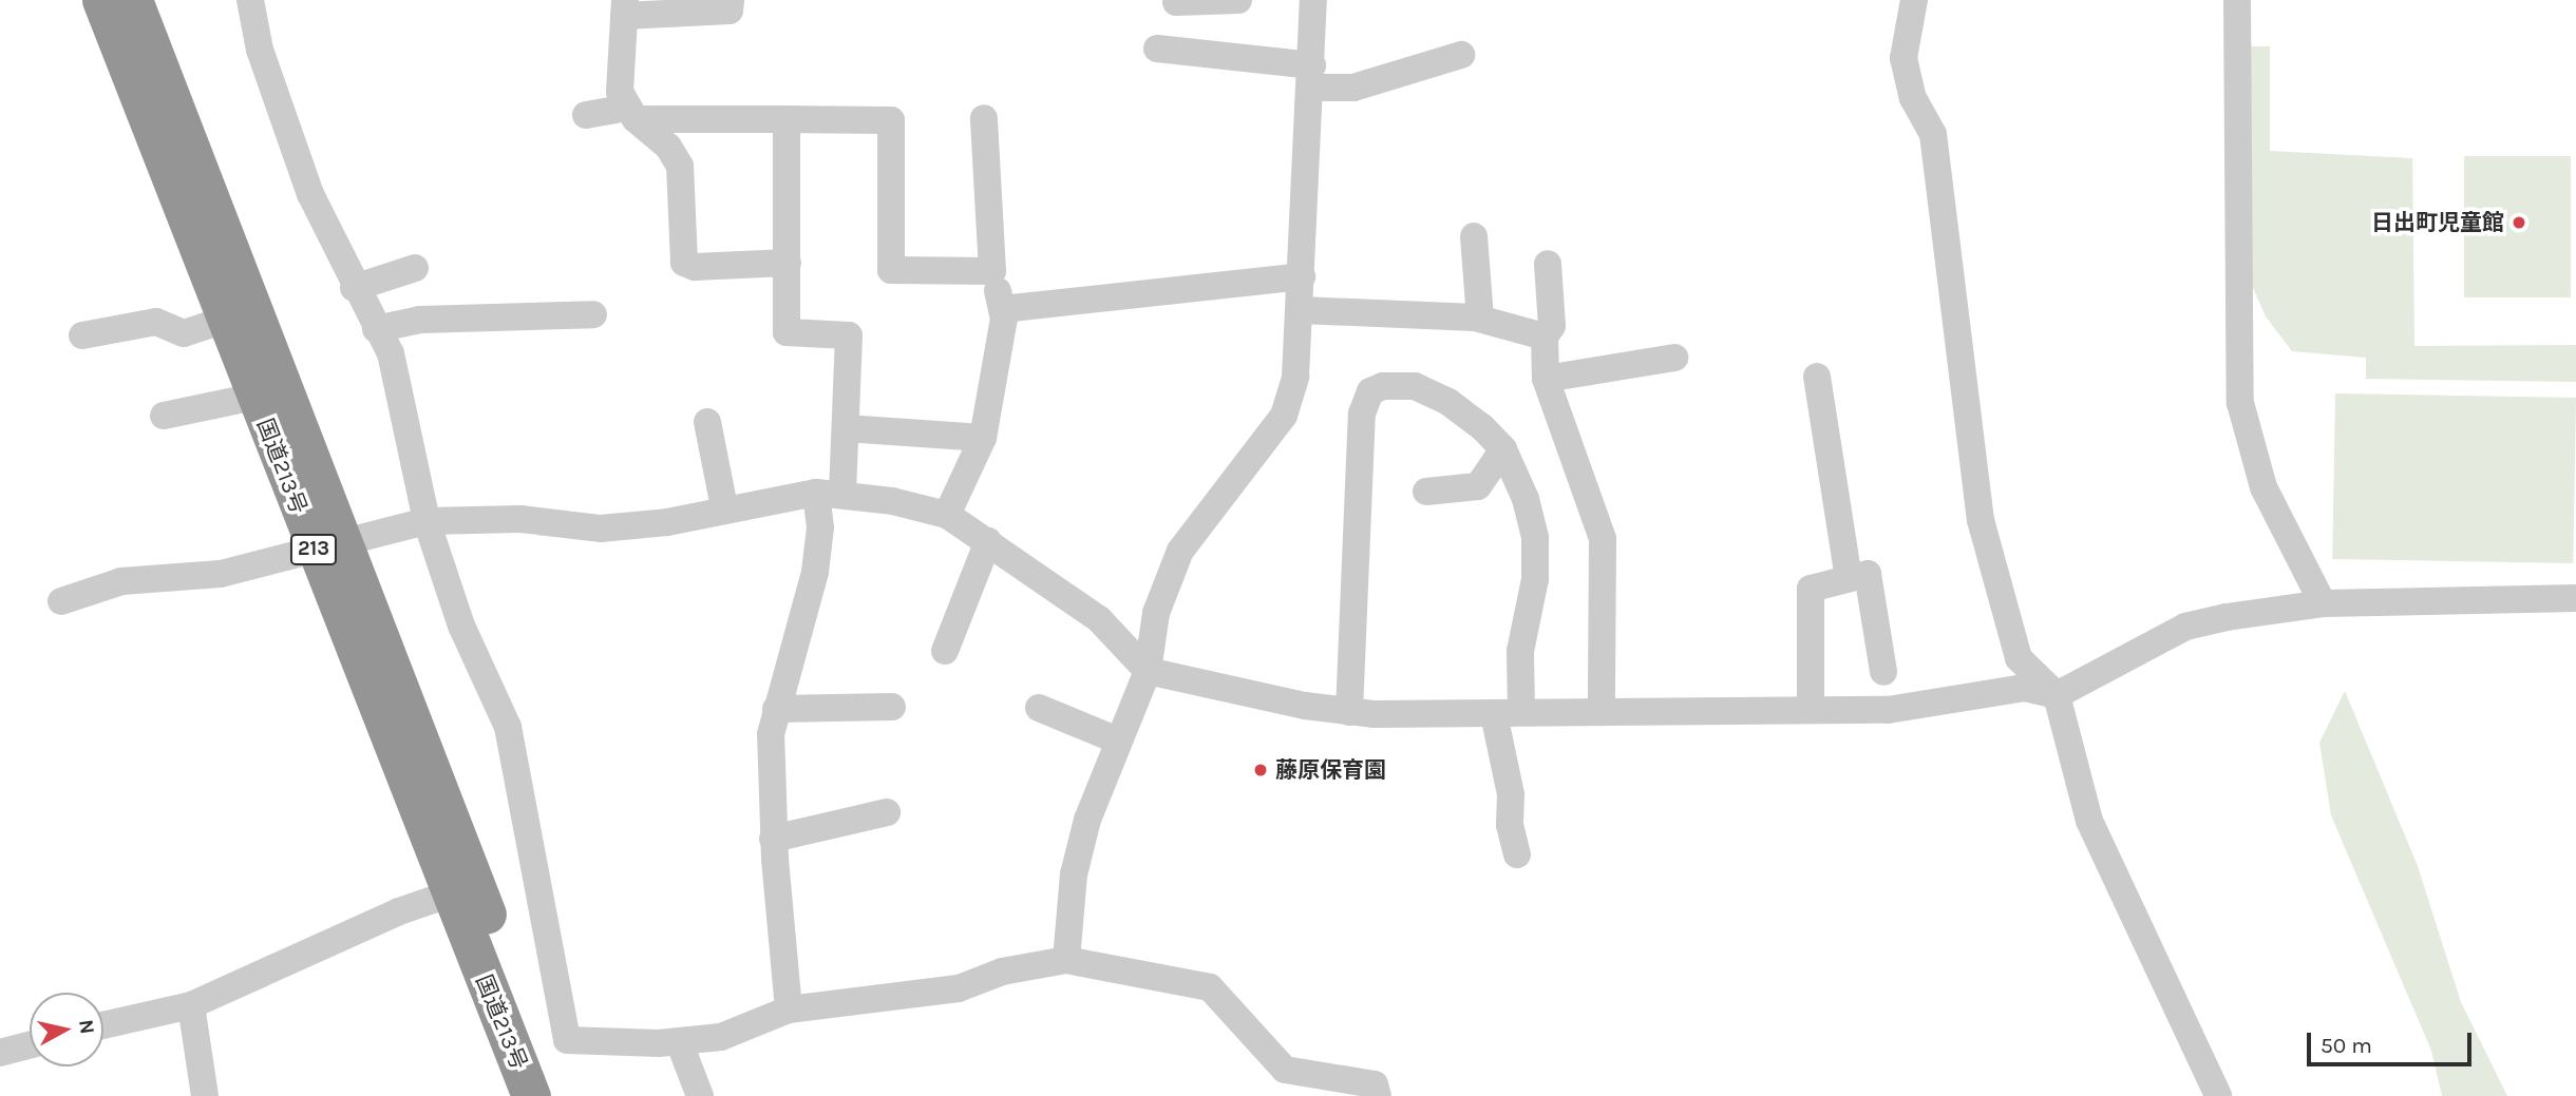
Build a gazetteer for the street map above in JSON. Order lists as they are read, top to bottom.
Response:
{
  "streets": {
    "highway": ["国道213号", "213"]
  },
  "places": ["日出町児童館", "藤原保育園"],
  "scale_bar": "50 m",
  "north": "right"
}
